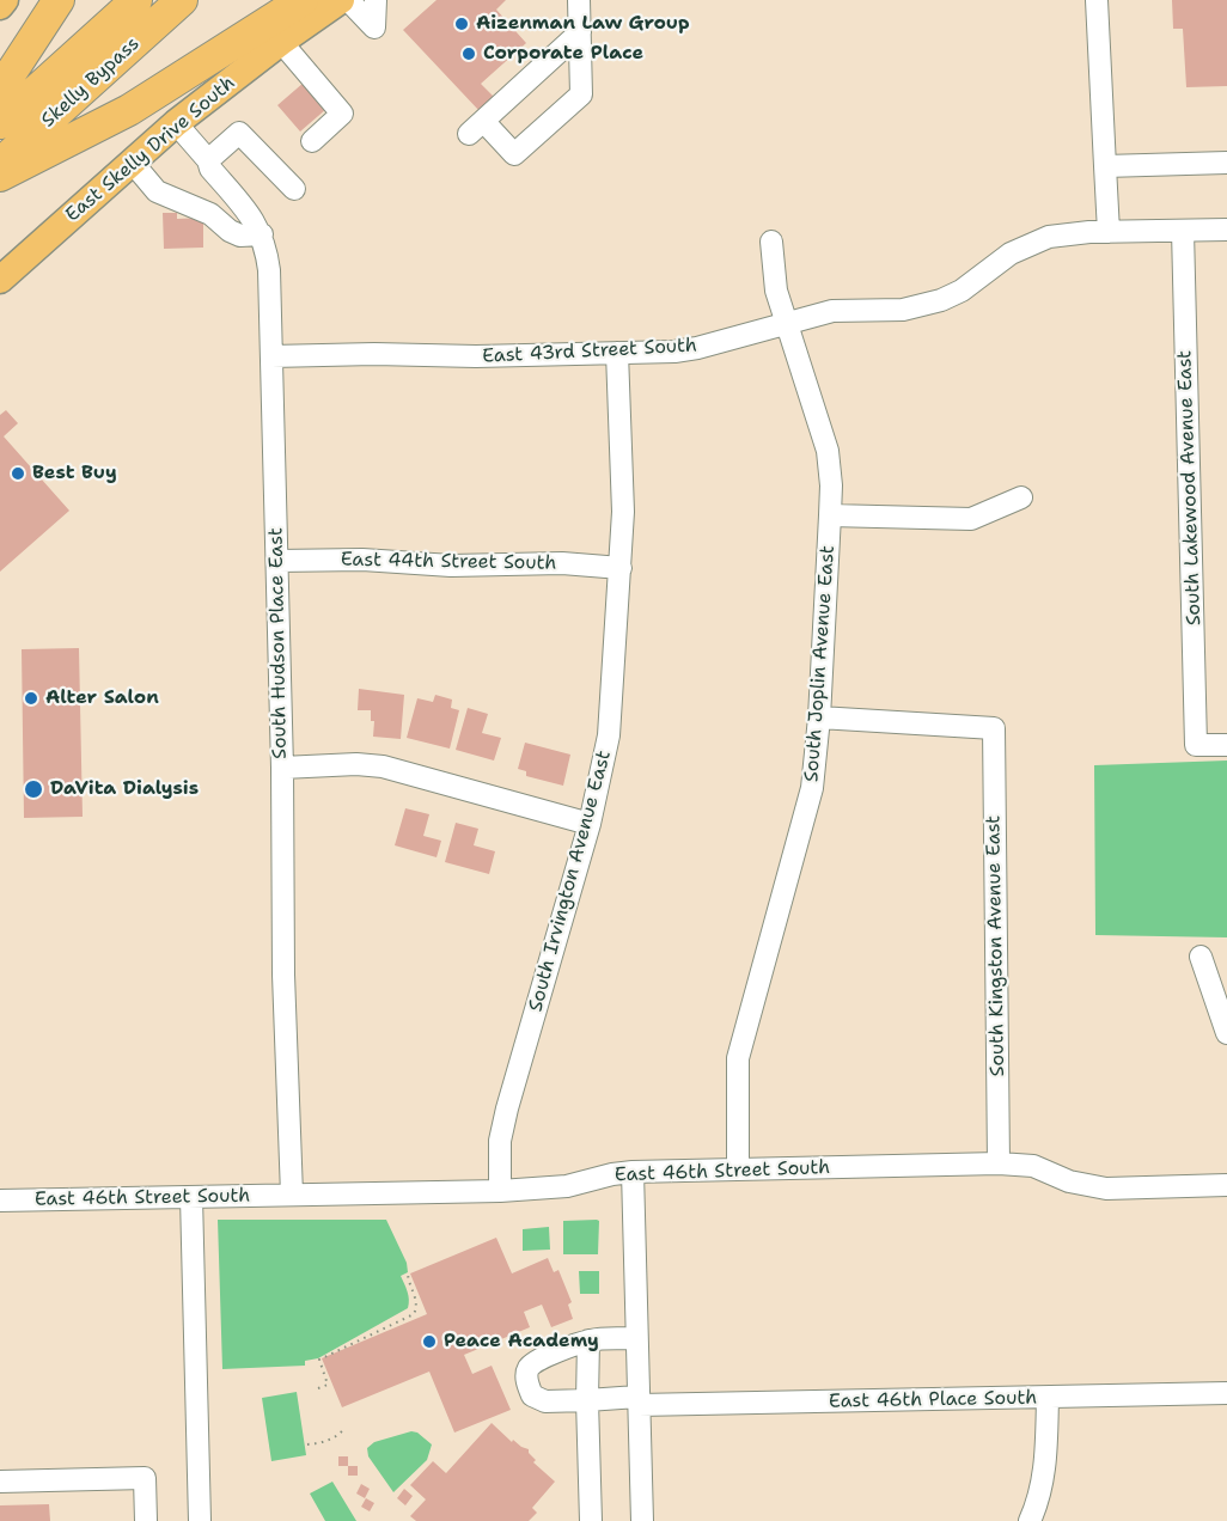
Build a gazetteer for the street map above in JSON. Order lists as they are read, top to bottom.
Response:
{
  "streets": {
    "highway": ["Skelly Bypass"],
    "main road": ["East Skelly Drive South"],
    "street": [
      "East 43rd Street South",
      "South Lakewood Avenue East",
      "East 44th Street South",
      "South Hudson Place East",
      "South Joplin Avenue East",
      "South Irvington Avenue East",
      "South Kingston Avenue East",
      "East 46th Street South",
      "East 46th Place South"
    ]
  },
  "crossings": [
    ["East Skelly Drive South", "South Hudson Place East"],
    ["East 43rd Street South", "South Lakewood Avenue East"],
    ["East 43rd Street South", "South Hudson Place East"],
    ["East 43rd Street South", "South Joplin Avenue East"],
    ["East 43rd Street South", "South Irvington Avenue East"],
    ["East 44th Street South", "South Hudson Place East"],
    ["East 44th Street South", "South Irvington Avenue East"],
    ["South Hudson Place East", "East 46th Street South"],
    ["South Joplin Avenue East", "South Kingston Avenue East"],
    ["South Joplin Avenue East", "East 46th Street South"],
    ["South Irvington Avenue East", "East 46th Street South"],
    ["South Kingston Avenue East", "East 46th Street South"]
  ],
  "places": [
    "Aizenman Law Group",
    "Corporate Place",
    "Best Buy",
    "Alter Salon",
    "DaVita Dialysis",
    "Peace Academy"
  ]
}
